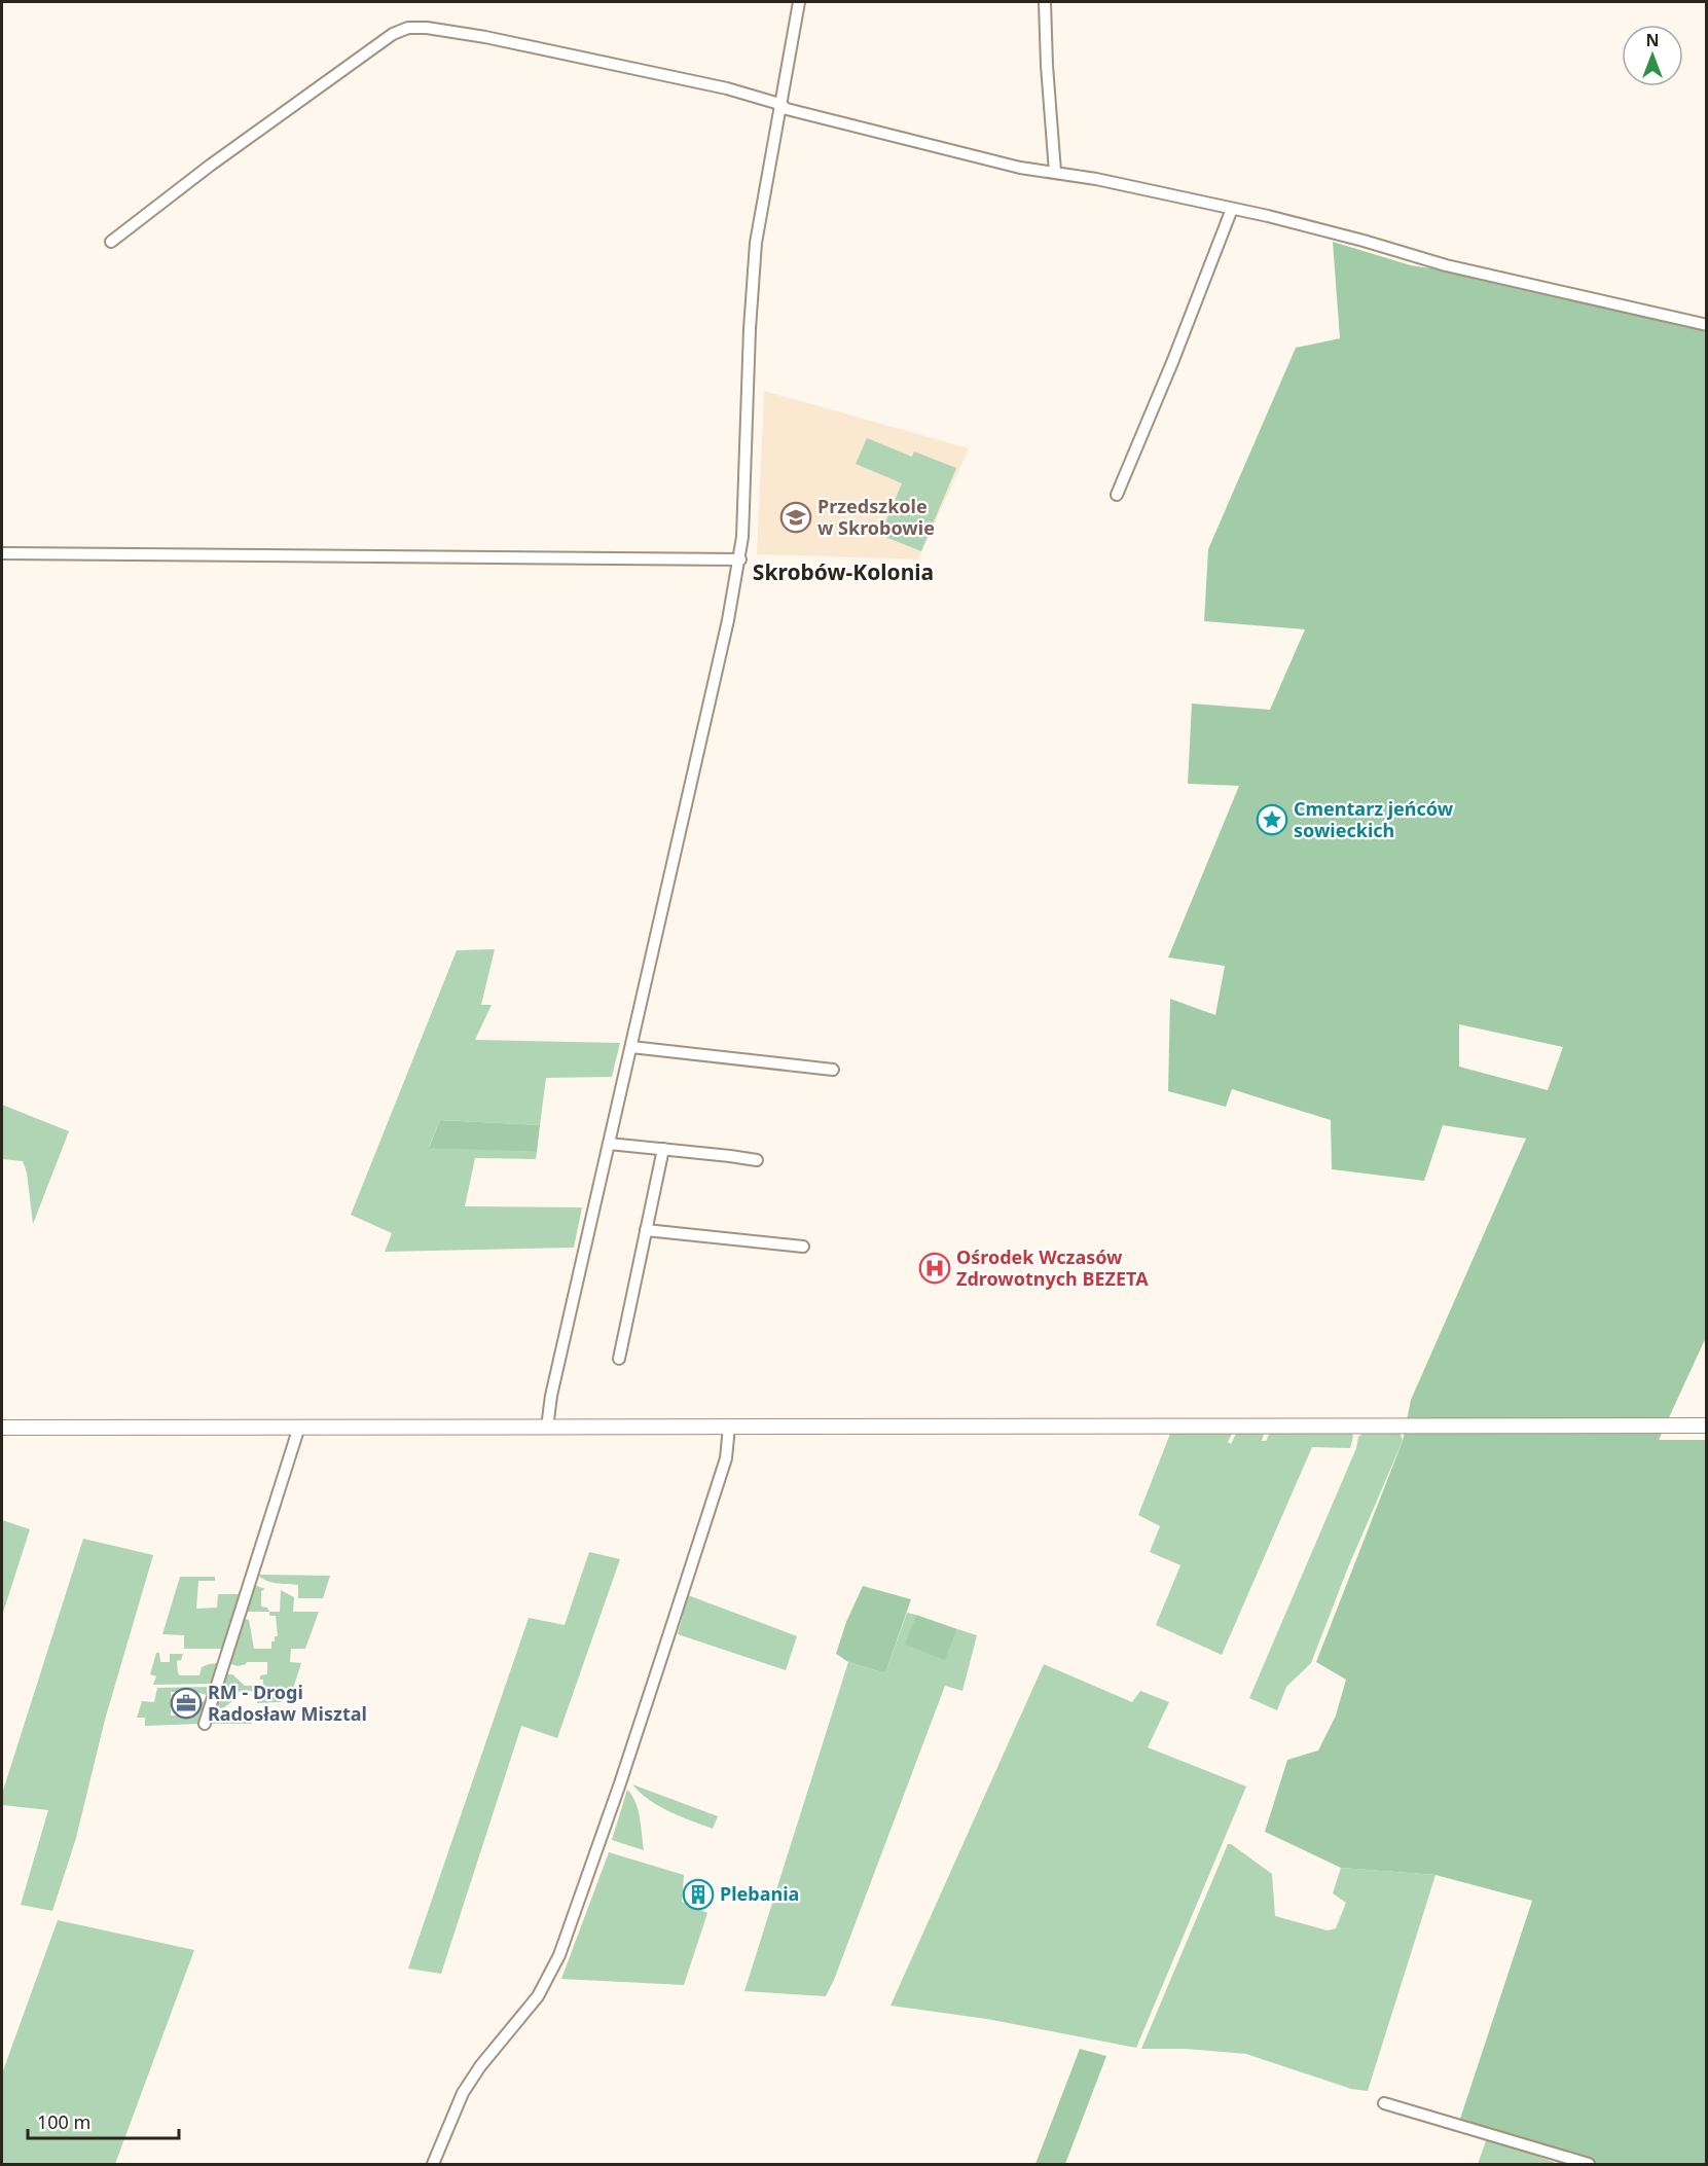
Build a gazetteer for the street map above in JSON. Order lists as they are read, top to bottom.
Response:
{
  "districts": ["Skrobów-Kolonia"],
  "places": {
    "school or university": ["Przedszkole w Skrobowie"],
    "place": ["Cmentarz jeńców sowieckich"],
    "hospital": ["Ośrodek Wczasów Zdrowotnych BEZETA"],
    "office": ["RM - Drogi Radosław Misztal"],
    "building": ["Plebania"]
  },
  "scale_bar": "100 m",
  "north": "top"
}
